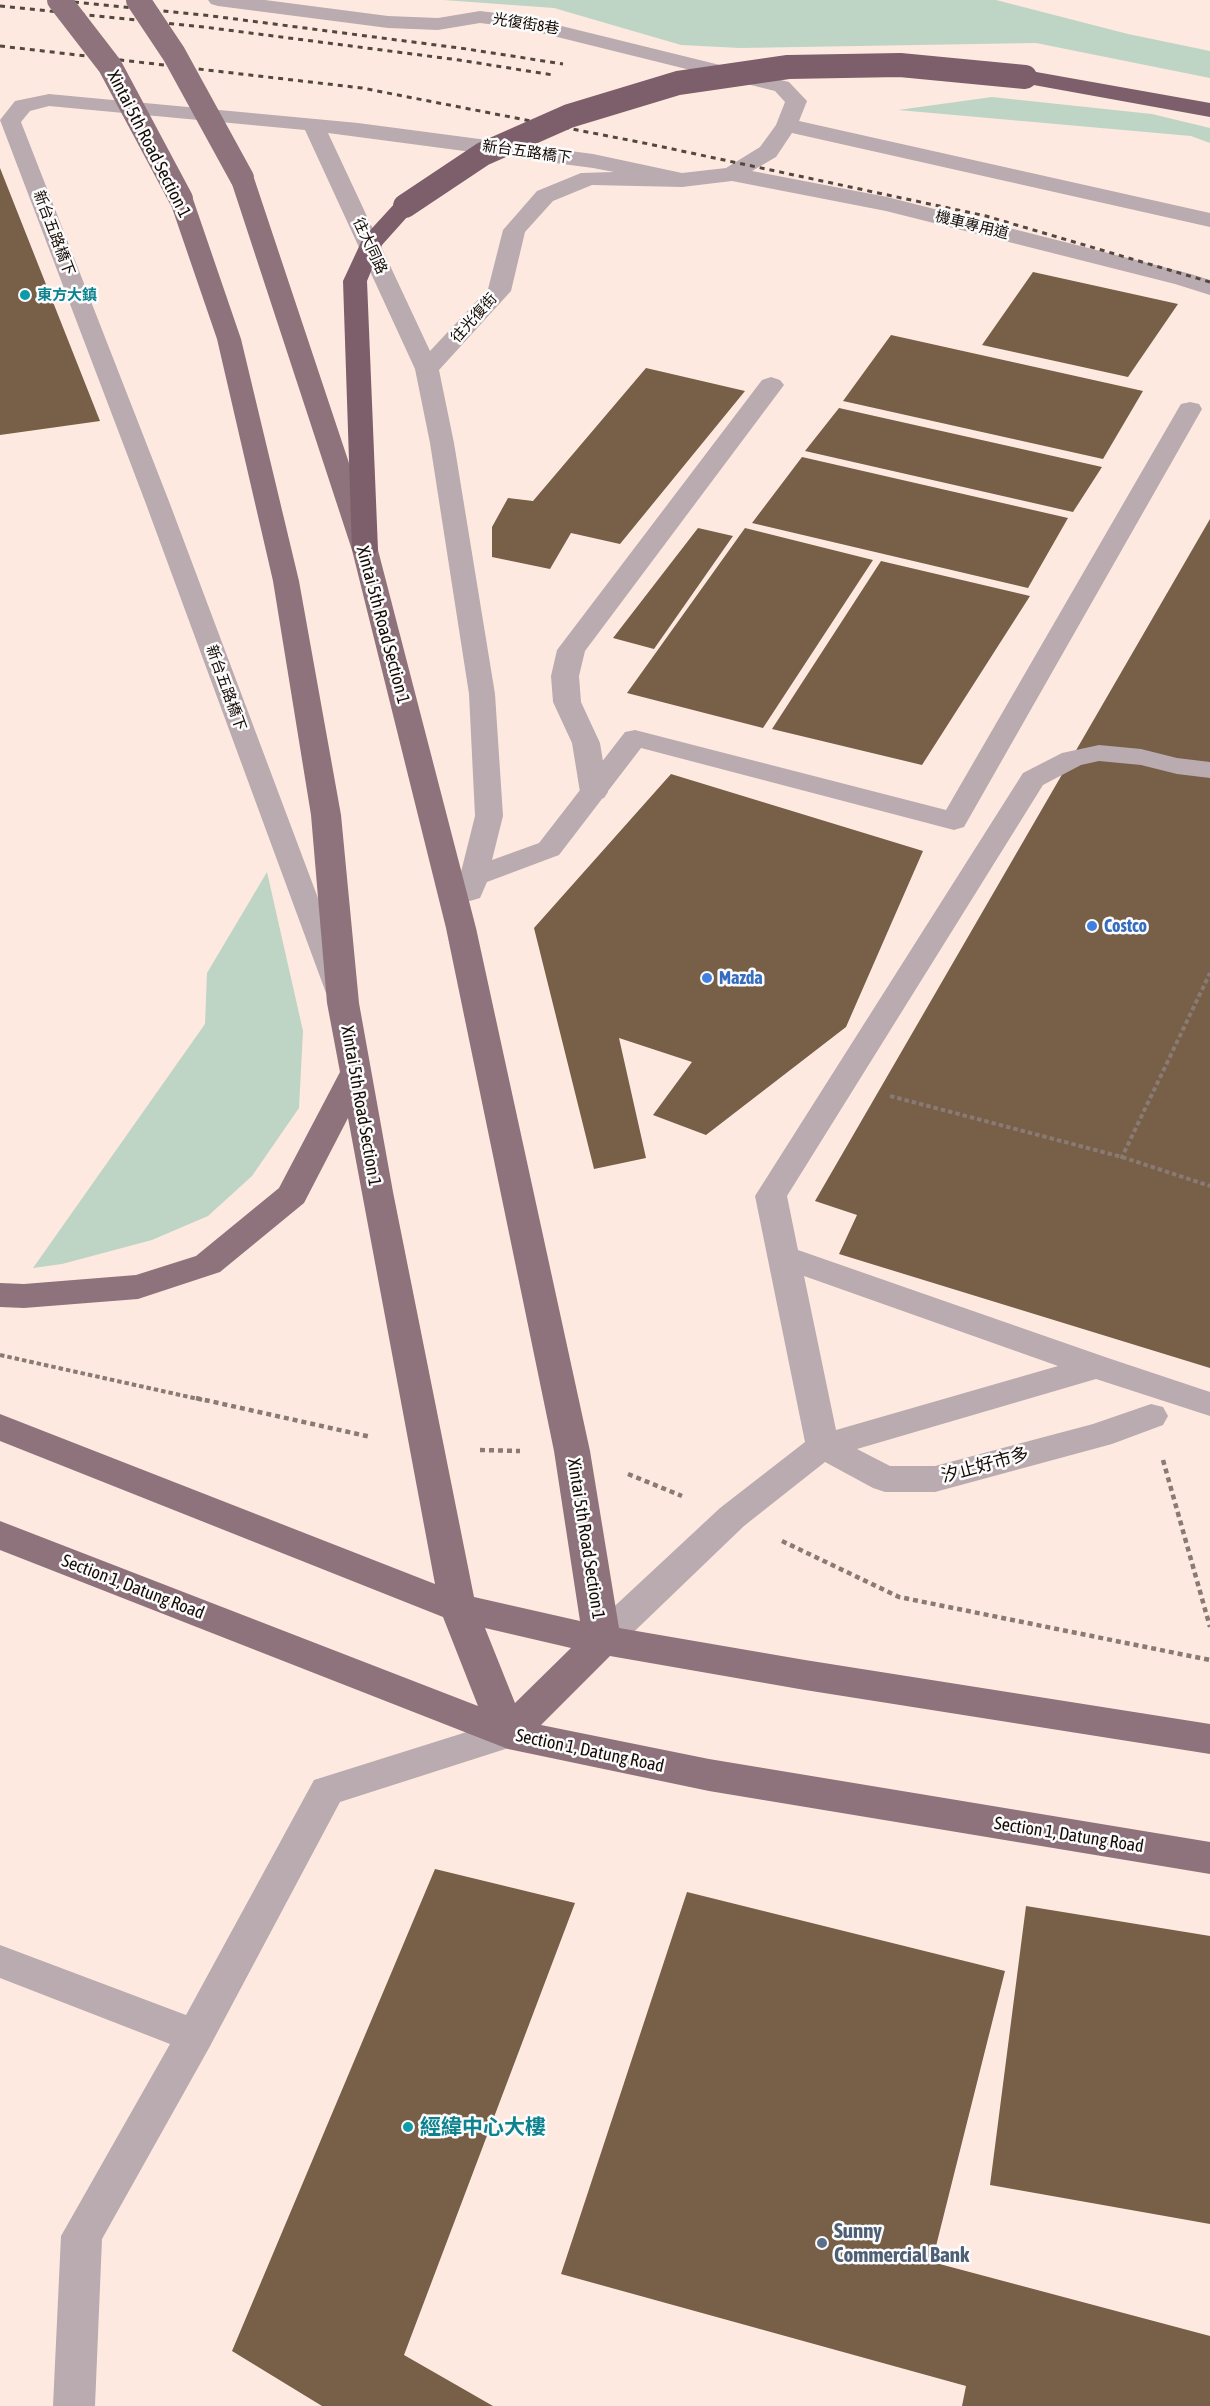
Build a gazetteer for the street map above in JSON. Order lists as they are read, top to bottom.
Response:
{
  "streets": {
    "main road": ["Xintai 5th Road Section 1", "Section 1, Datung Road"],
    "lane": [
      "光復街8巷",
      "新台五路橋下",
      "機車專用道",
      "往大同路",
      "往光復街",
      "汐止好市多"
    ]
  },
  "crossings": [
    ["Xintai 5th Road Section 1", "新台五路橋下"],
    ["Xintai 5th Road Section 1", "Section 1, Datung Road"],
    ["新台五路橋下", "往大同路"],
    ["新台五路橋下", "往光復街"],
    ["往大同路", "往光復街"]
  ],
  "places": [
    "東方大鎮",
    "Costco",
    "Mazda",
    "經緯中心大樓",
    "Sunny Commercial Bank"
  ]
}
